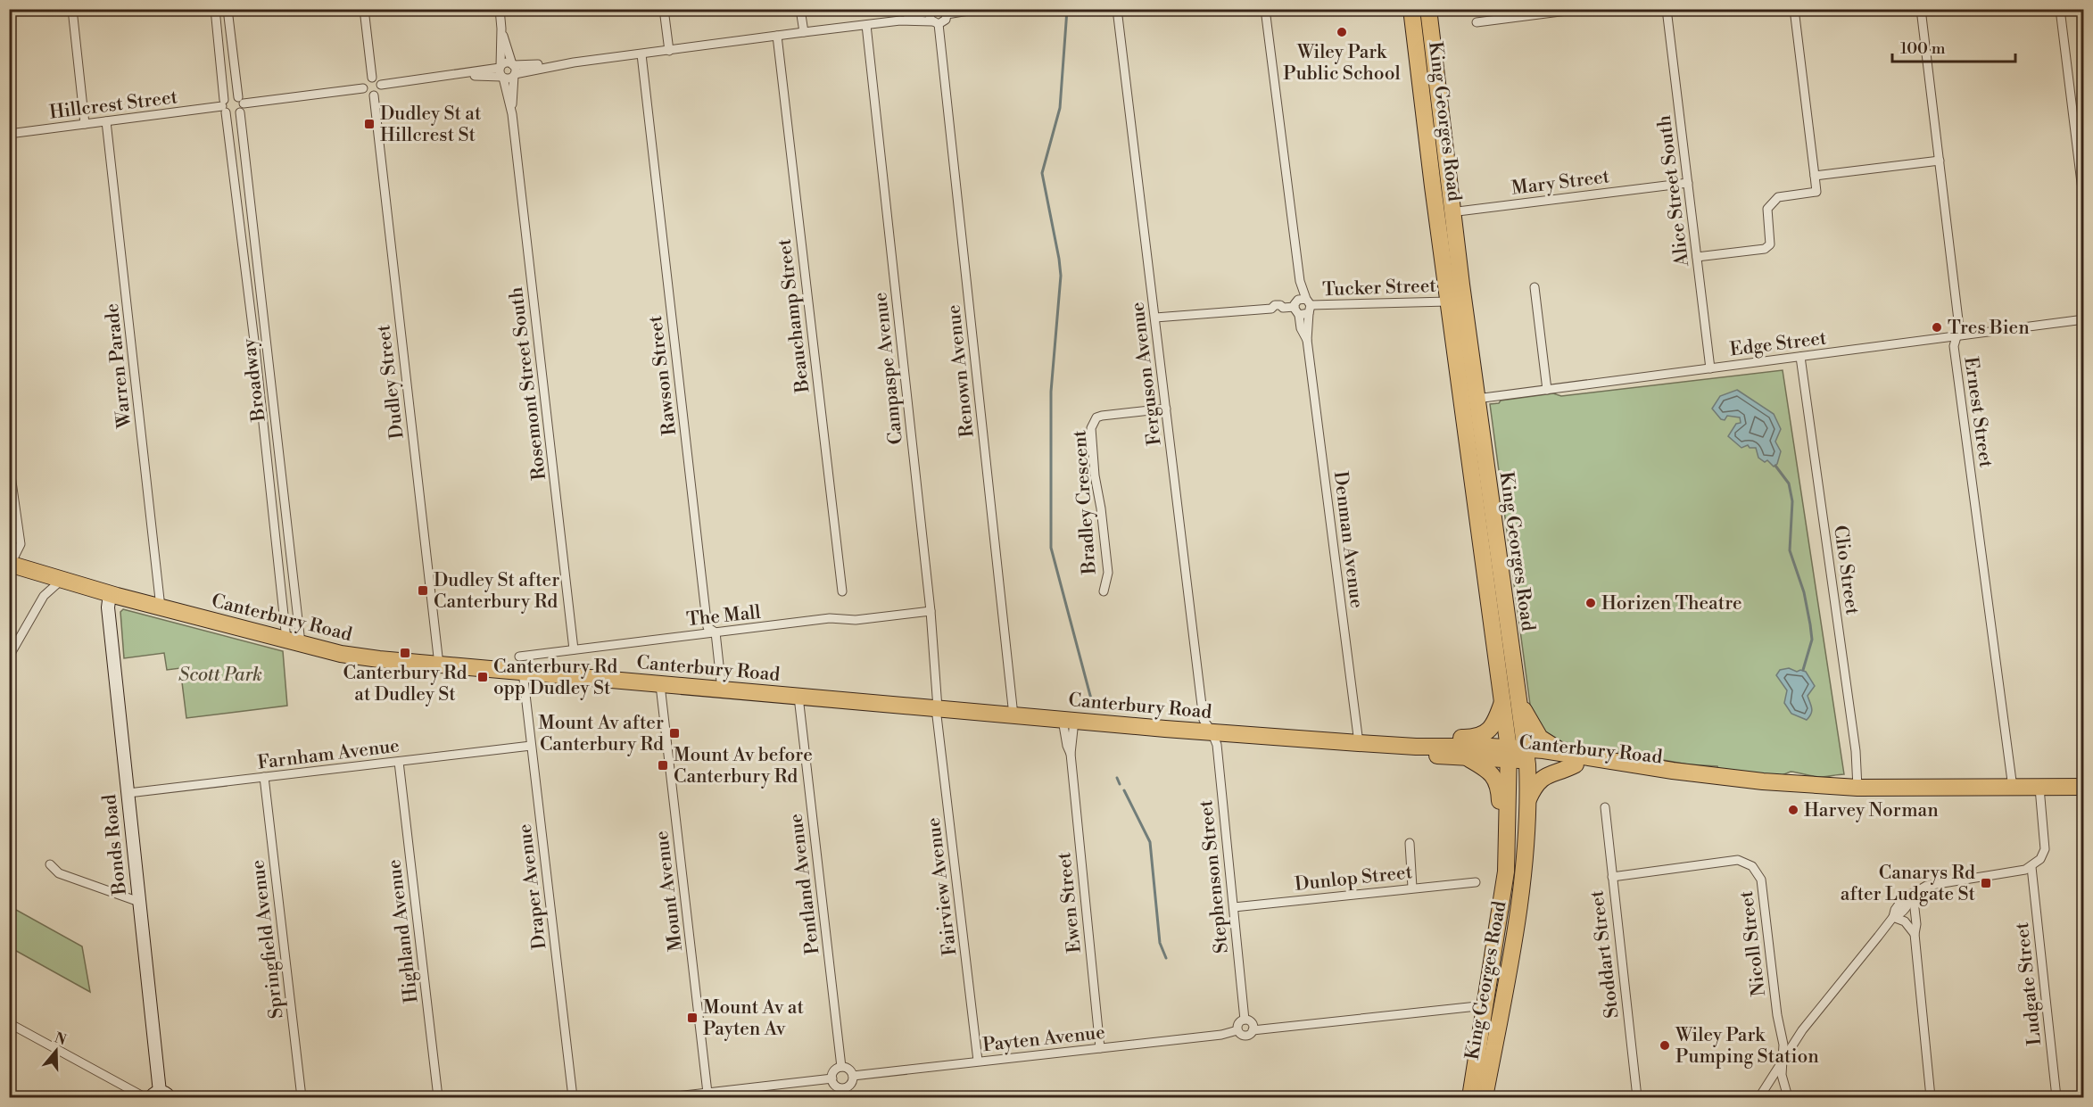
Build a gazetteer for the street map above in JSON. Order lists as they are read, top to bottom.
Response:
{
  "streets": {
    "highway": ["King Georges Road", "Canterbury Road"],
    "main road": ["Bonds Road"],
    "street": [
      "Hillcrest Street",
      "Mary Street",
      "Alice Street South",
      "Tucker Street",
      "Beauchamp Street",
      "Edge Street",
      "Warren Parade",
      "Campaspe Avenue",
      "Renown Avenue",
      "Ferguson Avenue",
      "Rawson Street",
      "Broadway",
      "Dudley Street",
      "Rosemont Street South",
      "Ernest Street",
      "Bradley Crescent",
      "Denman Avenue",
      "Clio Street",
      "The Mall",
      "Farnham Avenue",
      "Stephenson Street",
      "Dunlop Street",
      "Pentland Avenue",
      "Draper Avenue",
      "Fairview Avenue",
      "Mount Avenue",
      "Ewen Street",
      "Highland Avenue",
      "Springfield Avenue",
      "Nicoll Street",
      "Stoddart Street",
      "Ludgate Street",
      "Payten Avenue"
    ]
  },
  "crossings": [
    ["Hillcrest Street", "Warren Parade"],
    ["Hillcrest Street", "Broadway"],
    ["King Georges Road", "Mary Street"],
    ["King Georges Road", "Tucker Street"],
    ["King Georges Road", "Edge Street"],
    ["King Georges Road", "Canterbury Road"],
    ["Mary Street", "Alice Street South"],
    ["Alice Street South", "Edge Street"],
    ["Tucker Street", "Ferguson Avenue"],
    ["Tucker Street", "Denman Avenue"],
    ["Edge Street", "Ernest Street"],
    ["Edge Street", "Clio Street"],
    ["Warren Parade", "Canterbury Road"],
    ["Campaspe Avenue", "The Mall"],
    ["Campaspe Avenue", "Canterbury Road"],
    ["Campaspe Avenue", "Fairview Avenue"],
    ["Renown Avenue", "Canterbury Road"],
    ["Ferguson Avenue", "Bradley Crescent"],
    ["Ferguson Avenue", "Canterbury Road"],
    ["Ferguson Avenue", "Stephenson Street"],
    ["Rawson Street", "The Mall"],
    ["Rawson Street", "Canterbury Road"],
    ["Broadway", "Canterbury Road"],
    ["Dudley Street", "Canterbury Road"],
    ["Rosemont Street South", "The Mall"],
    ["Ernest Street", "Canterbury Road"],
    ["Denman Avenue", "Canterbury Road"],
    ["Clio Street", "Canterbury Road"],
    ["The Mall", "Canterbury Road"],
    ["The Mall", "Draper Avenue"],
    ["Canterbury Road", "Bonds Road"],
    ["Canterbury Road", "Stephenson Street"],
    ["Canterbury Road", "Pentland Avenue"],
    ["Canterbury Road", "Draper Avenue"],
    ["Canterbury Road", "Fairview Avenue"],
    ["Canterbury Road", "Mount Avenue"],
    ["Canterbury Road", "Ewen Street"],
    ["Farnham Avenue", "Bonds Road"],
    ["Farnham Avenue", "Draper Avenue"],
    ["Farnham Avenue", "Highland Avenue"],
    ["Farnham Avenue", "Springfield Avenue"],
    ["Stephenson Street", "Dunlop Street"],
    ["Stephenson Street", "Payten Avenue"],
    ["Pentland Avenue", "Payten Avenue"],
    ["Fairview Avenue", "Payten Avenue"],
    ["Ewen Street", "Payten Avenue"],
    ["Nicoll Street", "Stoddart Street"]
  ],
  "parks": ["Scott Park"],
  "places": {
    "other": [
      "Wiley Park Public School",
      "Tres Bien",
      "Horizen Theatre",
      "Harvey Norman",
      "Wiley Park Pumping Station"
    ],
    "transit": [
      "Dudley St at Hillcrest St",
      "Dudley St after Canterbury Rd",
      "Canterbury Rd at Dudley St",
      "Canterbury Rd opp Dudley St",
      "Mount Av after Canterbury Rd",
      "Mount Av before Canterbury Rd",
      "Canarys Rd after Ludgate St",
      "Mount Av at Payten Av"
    ]
  },
  "scale_bar": "100 m",
  "north": "top"
}
